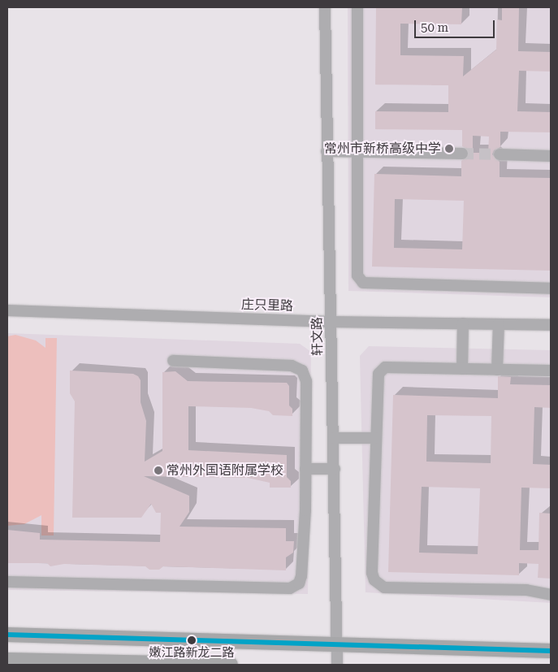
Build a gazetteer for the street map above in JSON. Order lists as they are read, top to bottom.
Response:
{
  "streets": {
    "street": ["庄只里路", "轩文路"]
  },
  "crossings": [
    ["庄只里路", "轩文路"]
  ],
  "places": ["常州市新桥高级中学", "常州外国语附属学校", "嫩江路新龙二路"],
  "scale_bar": "50 m"
}
